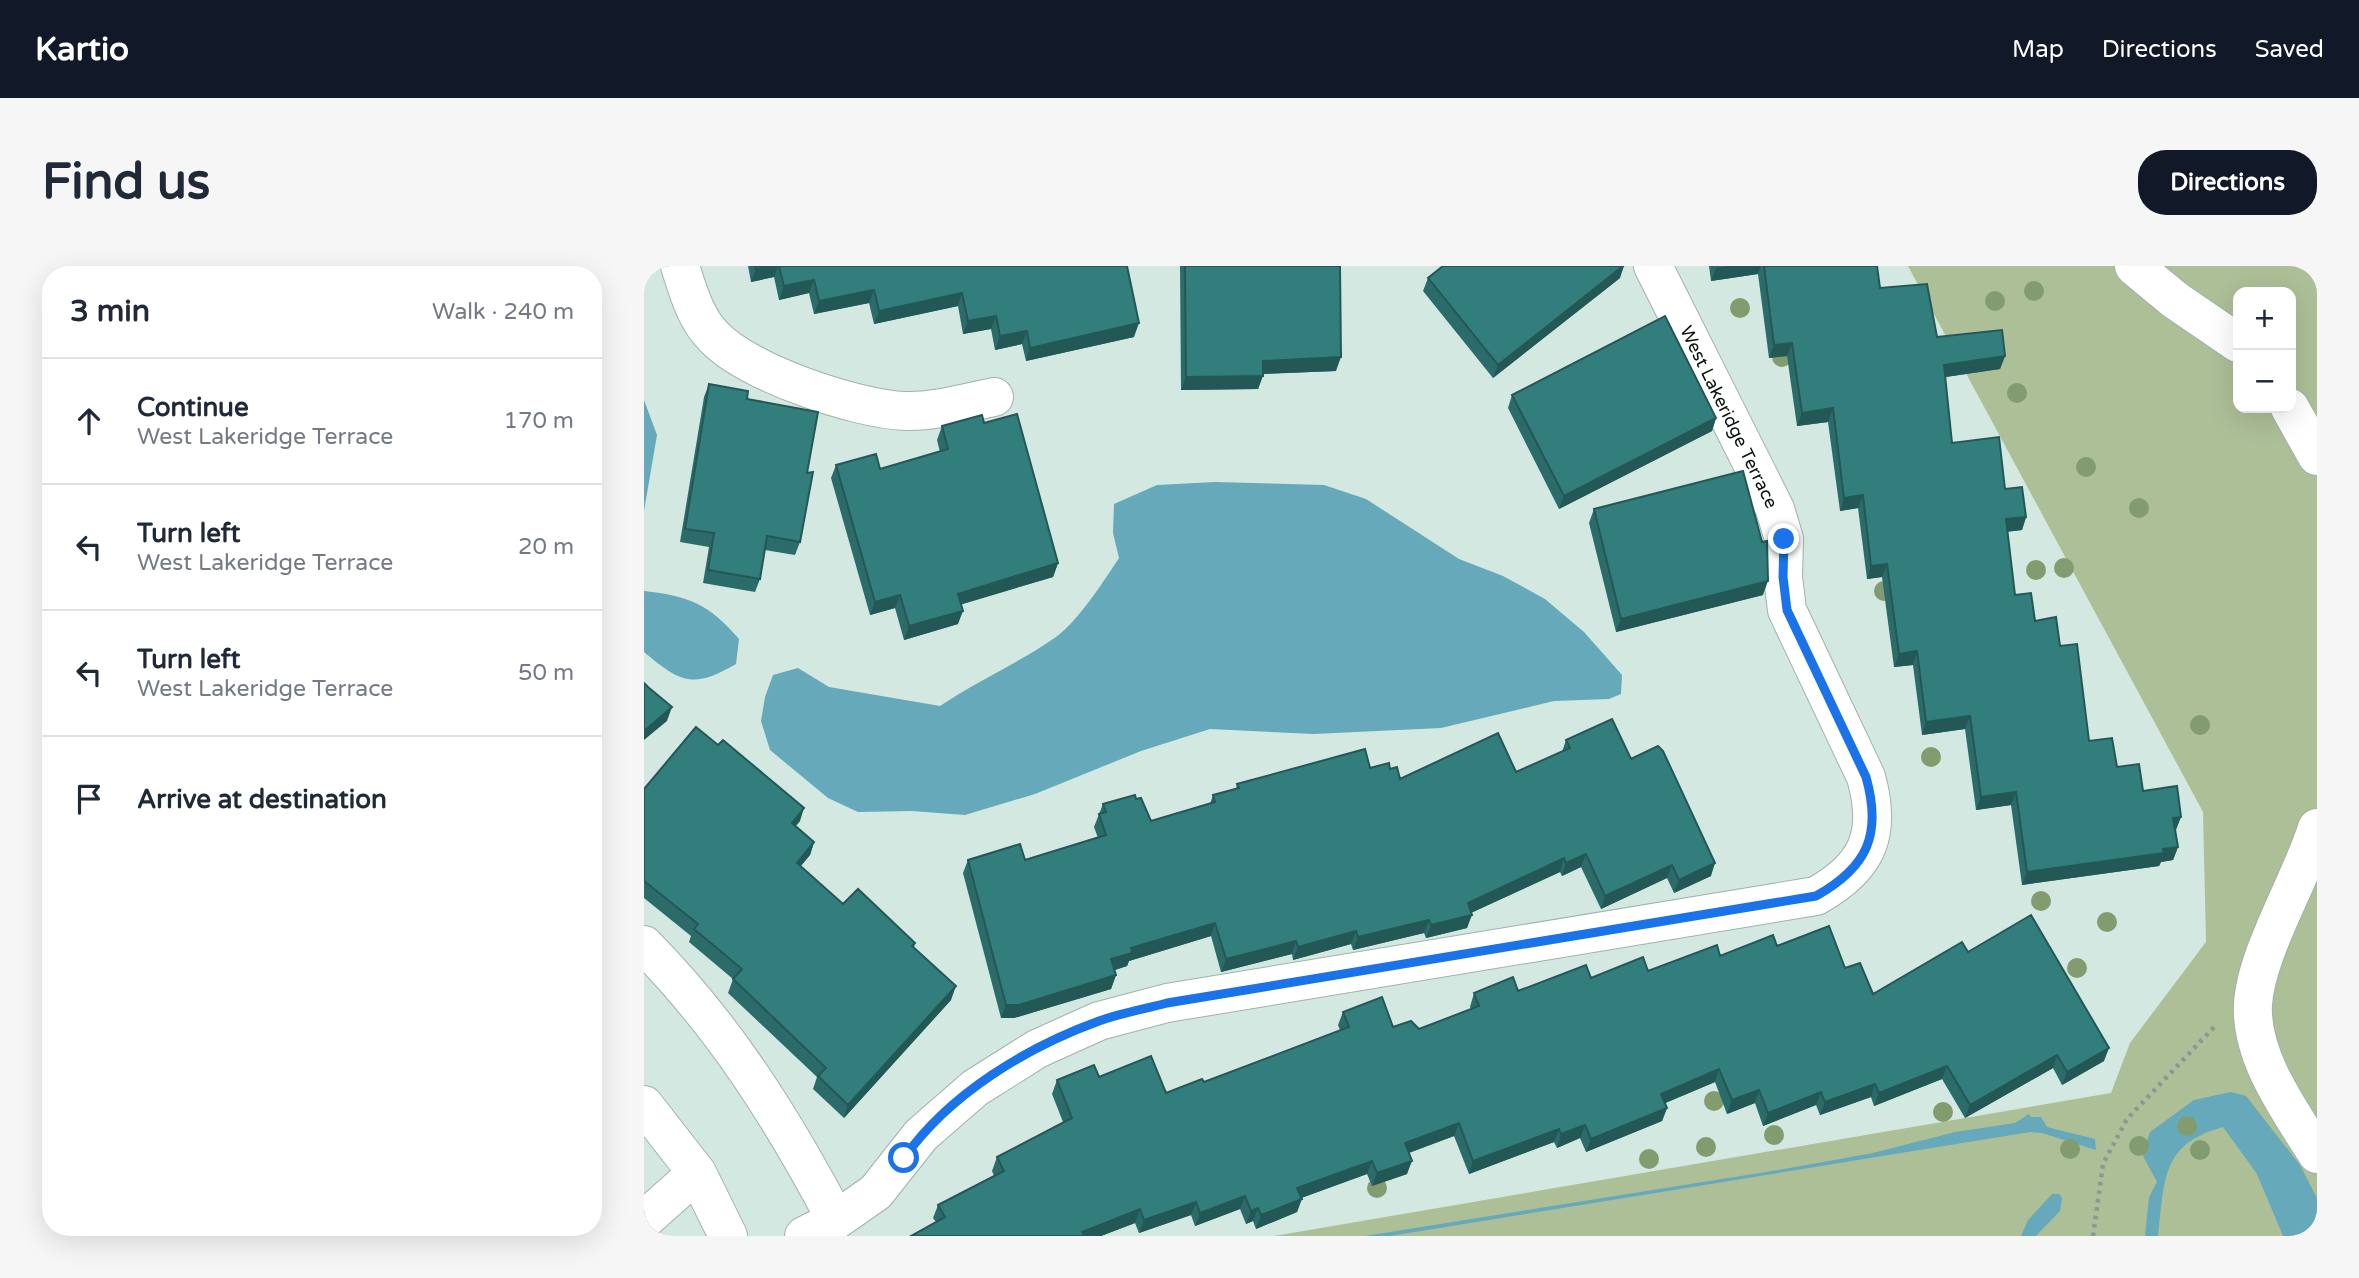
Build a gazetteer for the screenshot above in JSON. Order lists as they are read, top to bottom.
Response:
{
  "streets": {
    "street": ["West Lakeridge Terrace"]
  },
  "page": {
    "header": "Kartio",
    "nav": ["Map", "Directions", "Saved"],
    "buttons": "Directions",
    "title": "Find us",
    "heading": ["3 min", "Walk · 240 m"],
    "map_buttons": ["+", "−"],
    "list": [
      ["Continue", "West Lakeridge Terrace", "170 m"],
      ["Turn left", "West Lakeridge Terrace", "20 m"],
      ["Turn left", "West Lakeridge Terrace", "50 m"],
      "Arrive at destination"
    ]
  }
}
